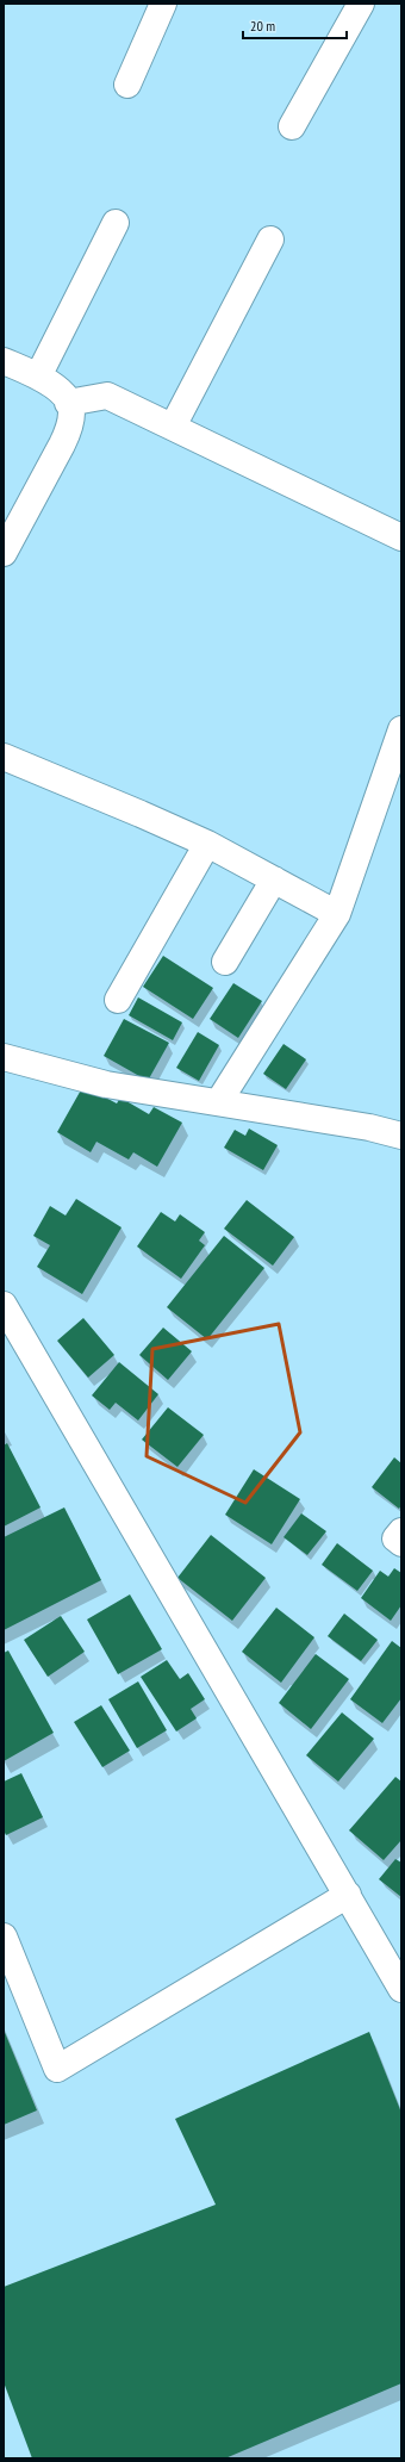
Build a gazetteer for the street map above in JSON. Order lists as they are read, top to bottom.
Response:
{
  "scale_bar": "20 m"
}
